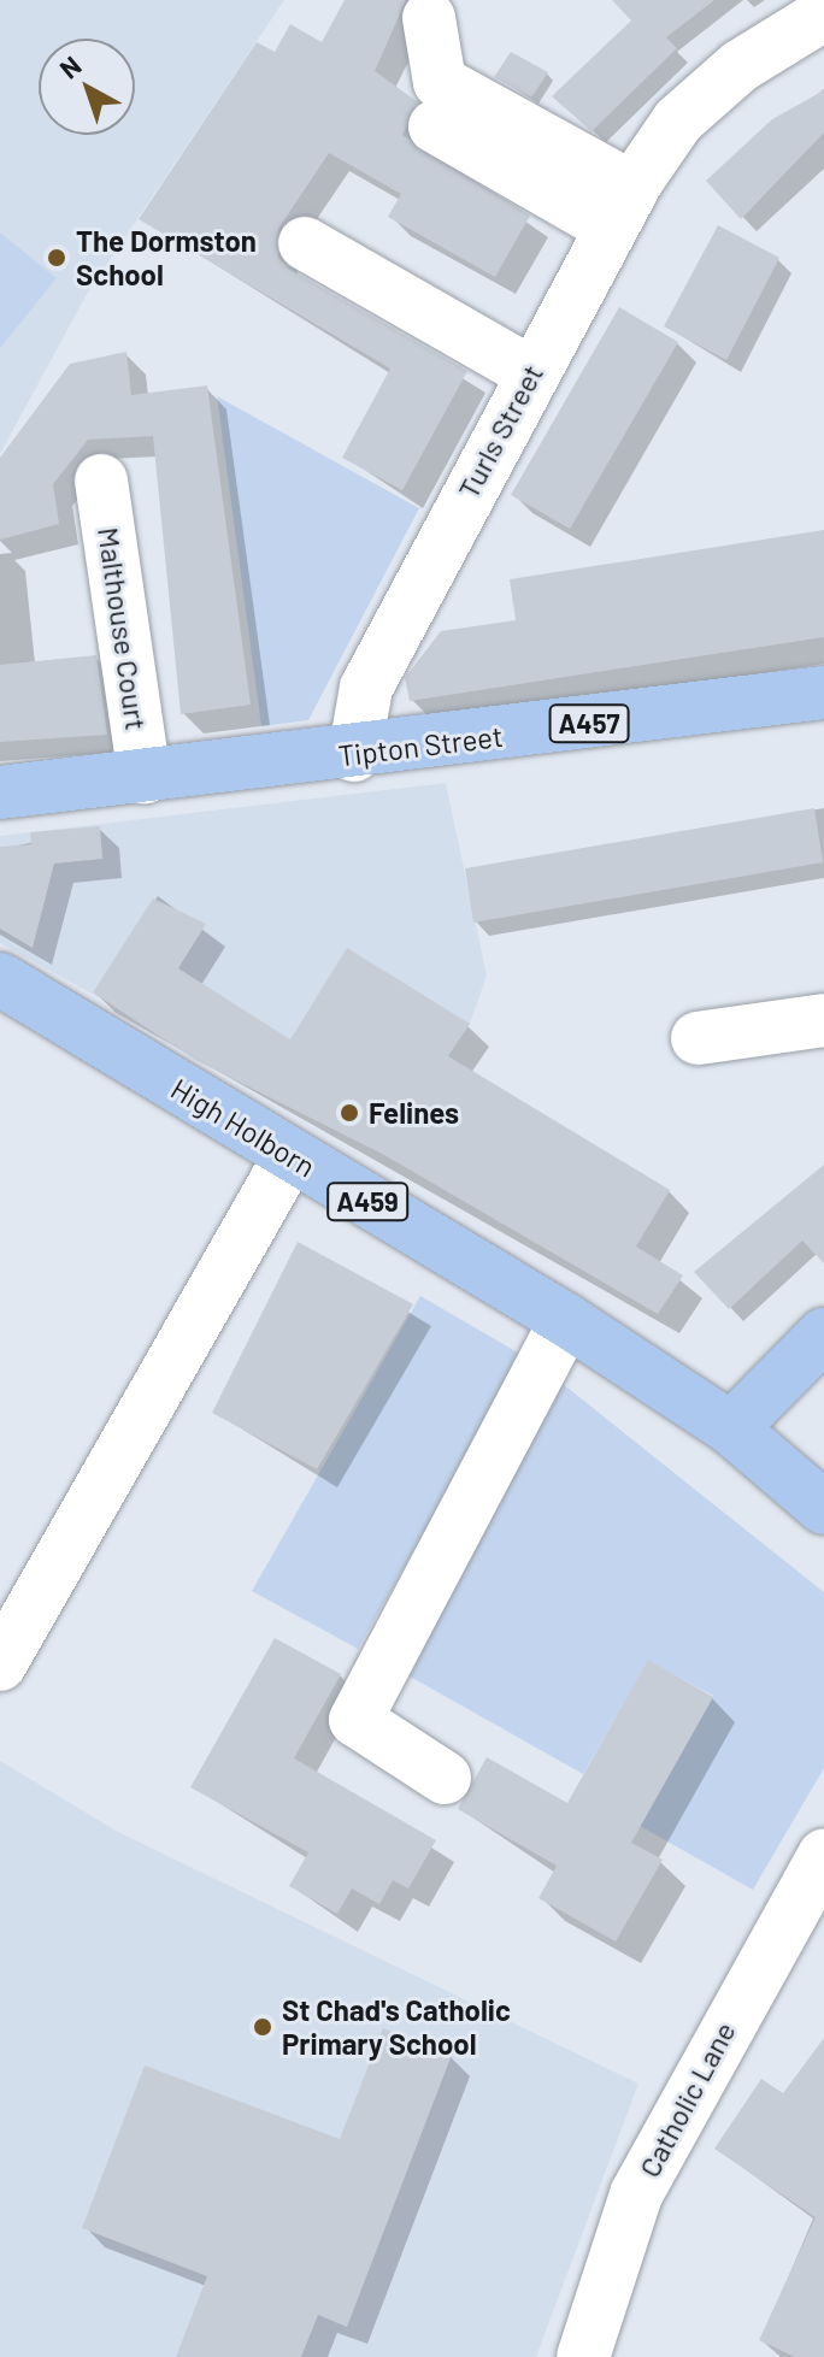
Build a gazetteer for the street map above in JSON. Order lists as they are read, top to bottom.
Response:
{
  "streets": {
    "main road": [
      "A457",
      "Tipton Street",
      "High Holborn",
      "A459"
    ],
    "street": ["Turls Street", "Malthouse Court", "Catholic Lane"]
  },
  "crossings": [
    ["Turls Street", "Tipton Street"],
    ["Malthouse Court", "Tipton Street"],
    ["High Holborn", "A459"]
  ],
  "places": ["The Dormston School", "Felines", "St Chad's Catholic Primary School"],
  "north": "top left"
}
